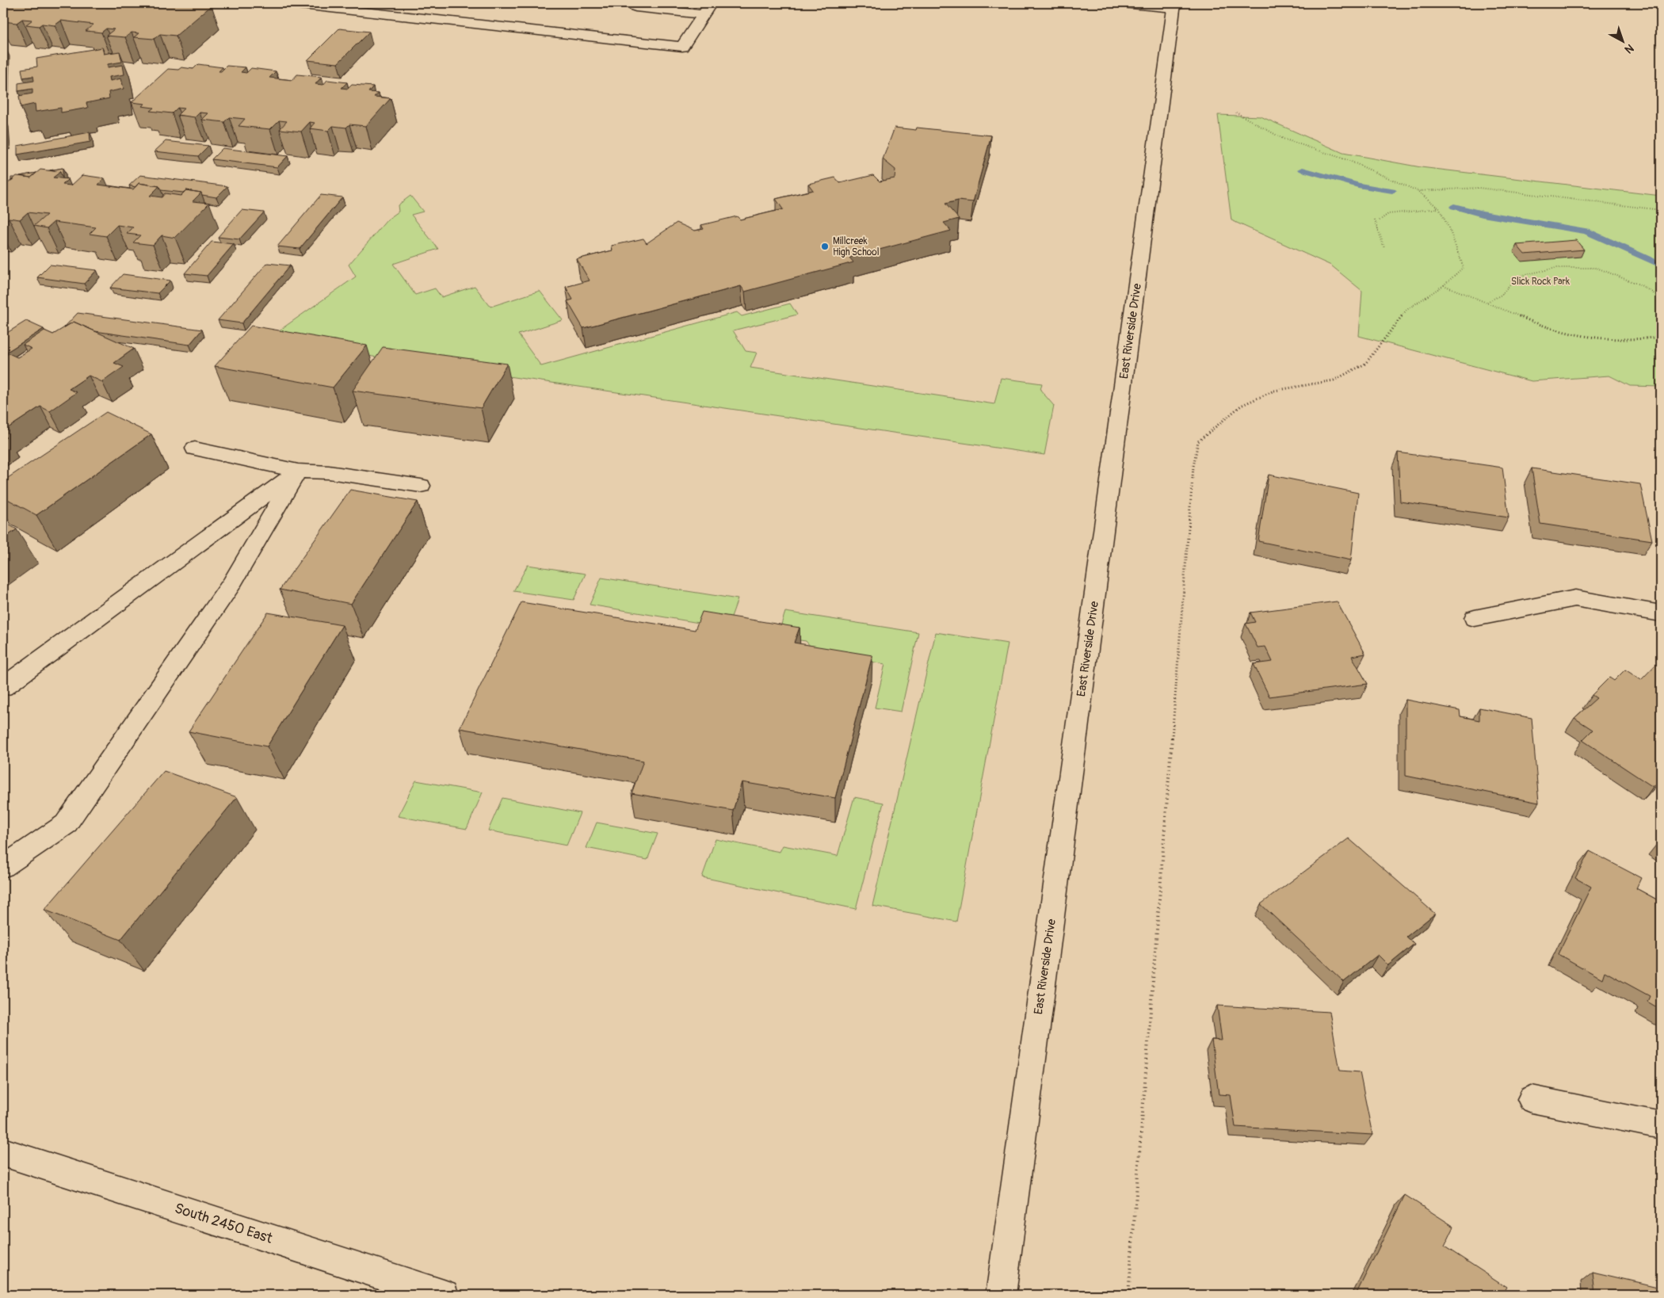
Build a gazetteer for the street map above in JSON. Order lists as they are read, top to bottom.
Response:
{
  "streets": {
    "main road": ["East Riverside Drive", "South 2450 East"]
  },
  "parks": ["Slick Rock Park"],
  "places": ["Millcreek High School"],
  "north": "bottom right"
}
